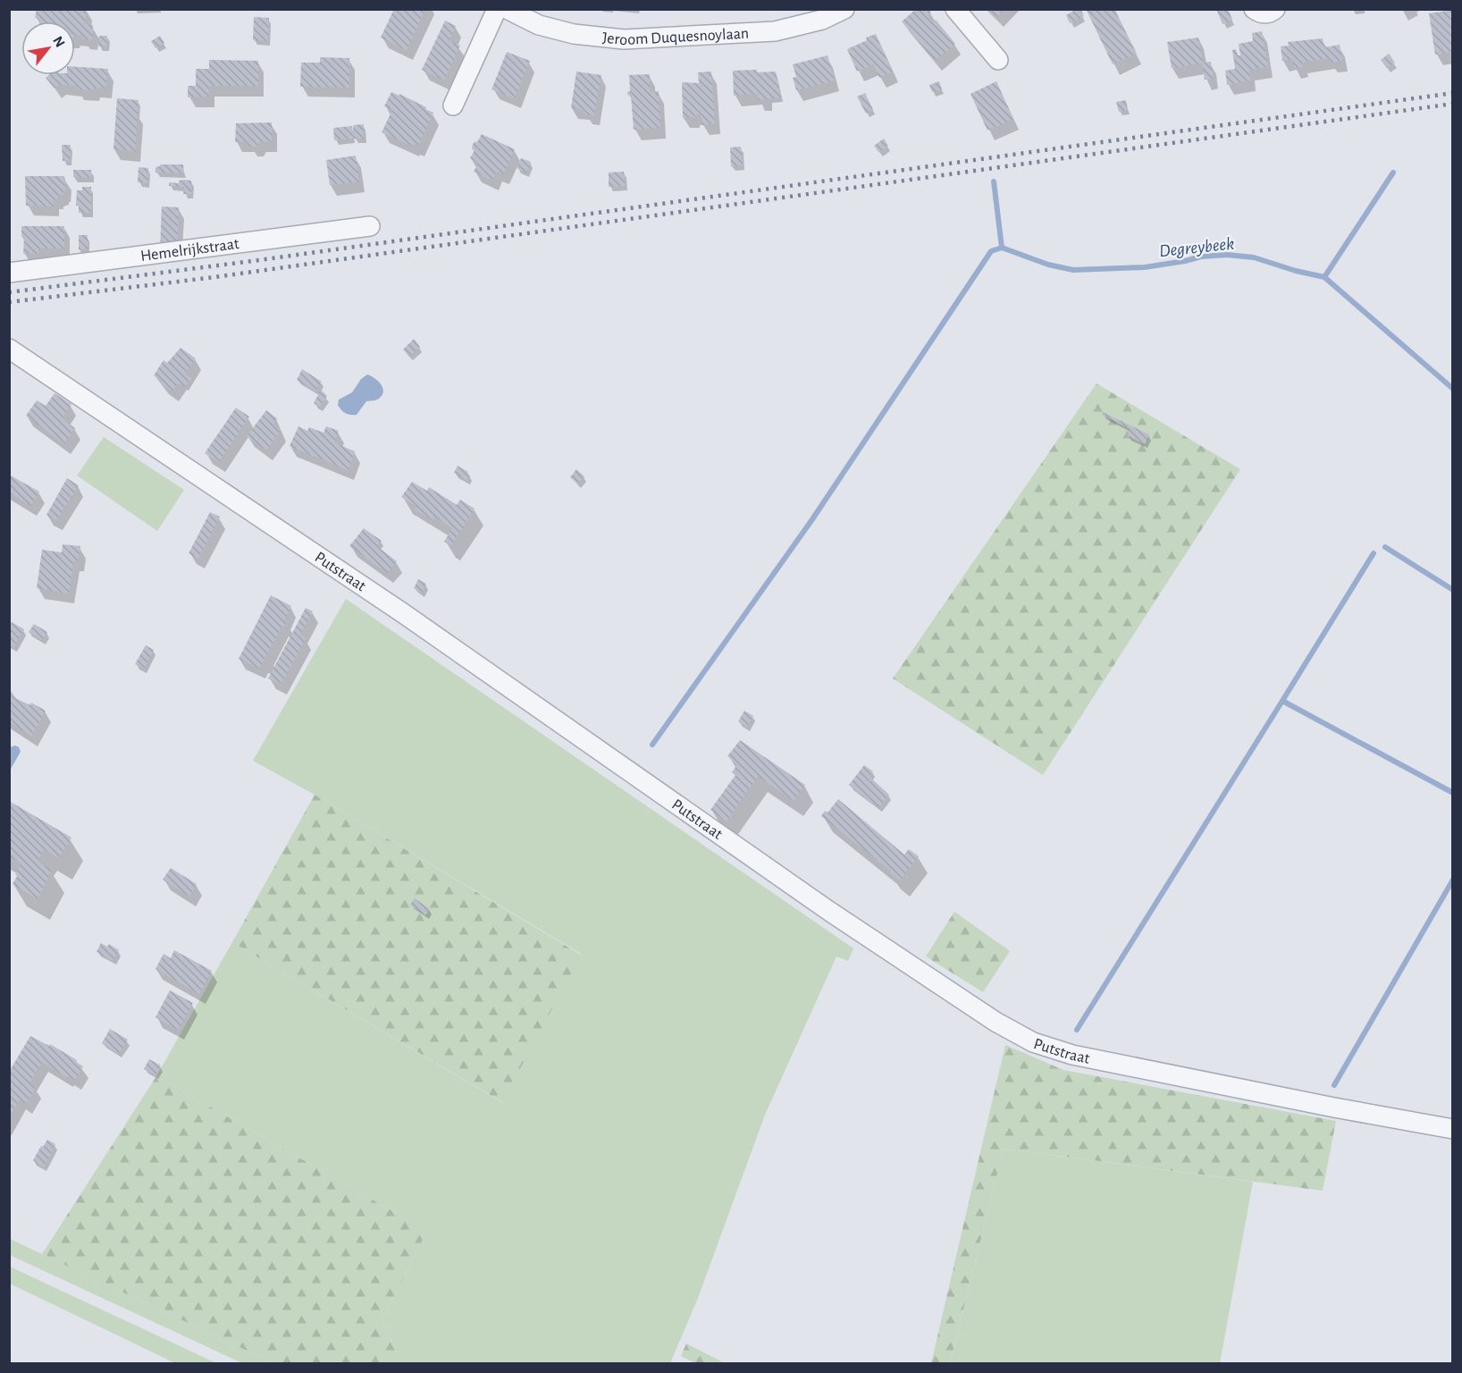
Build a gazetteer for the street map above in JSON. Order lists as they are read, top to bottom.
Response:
{
  "streets": {
    "street": ["Jeroom Duquesnoylaan", "Hemelrijkstraat", "Putstraat"]
  },
  "water": ["Degreybeek"],
  "north": "top right"
}
